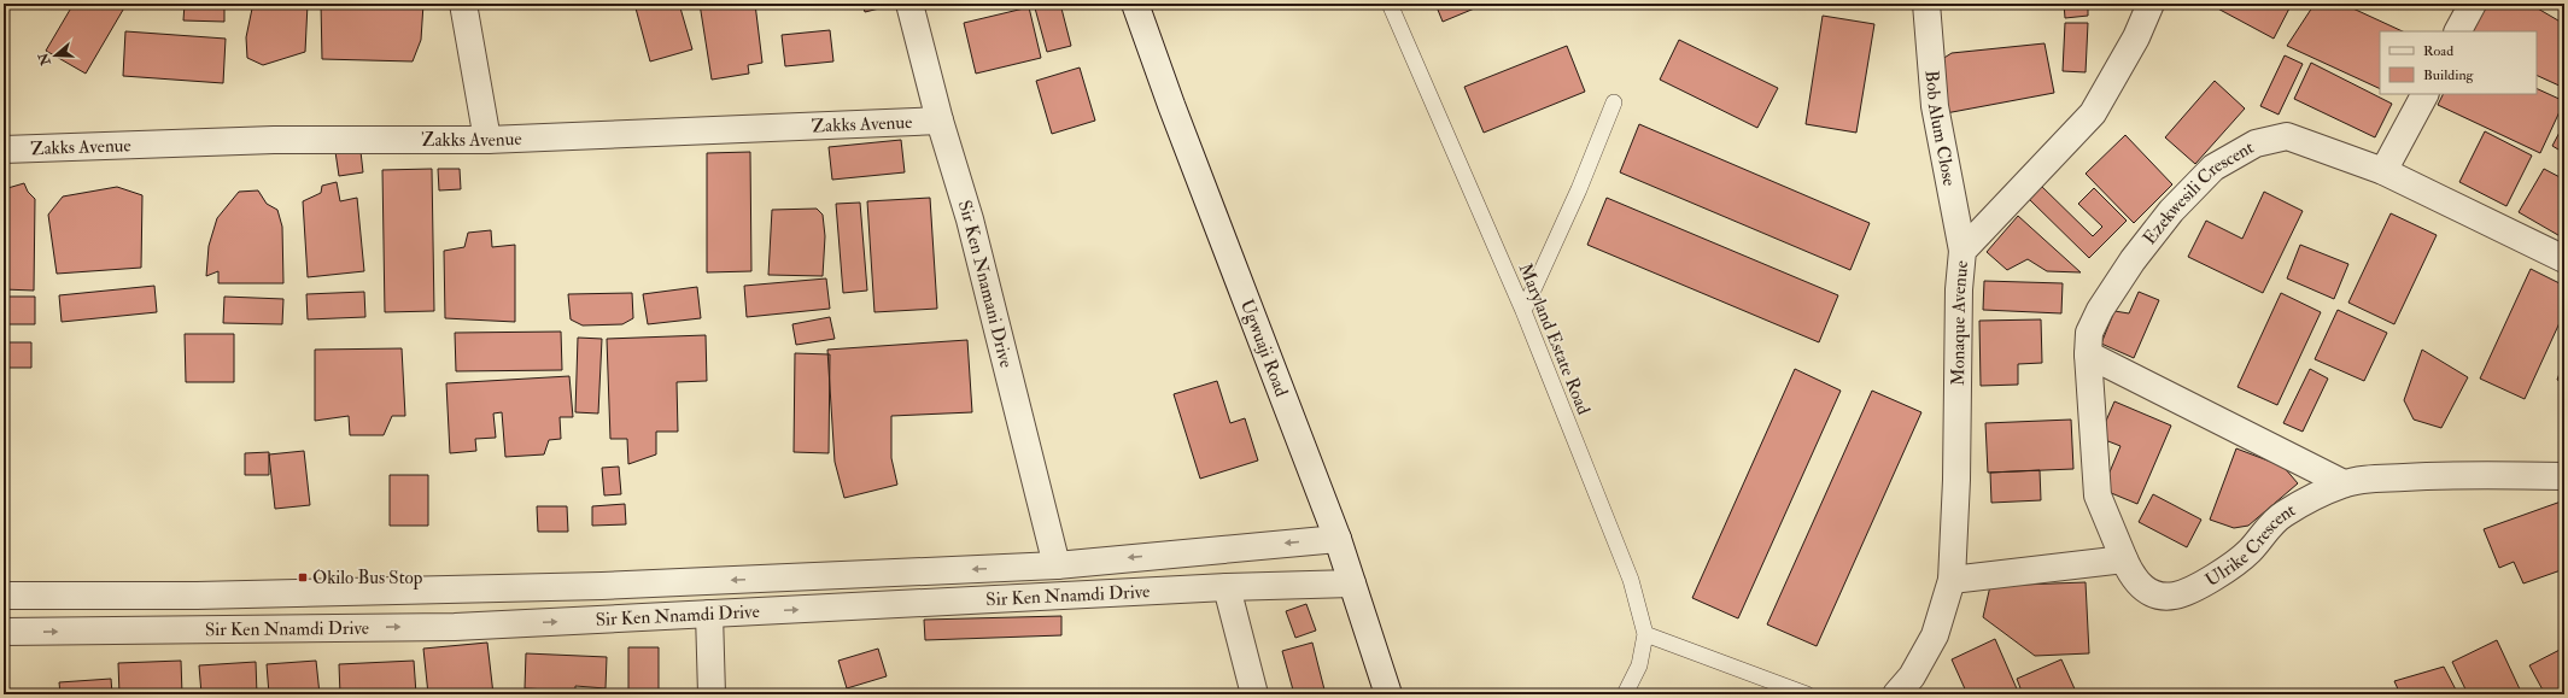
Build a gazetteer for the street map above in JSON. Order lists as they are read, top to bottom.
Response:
{
  "streets": {
    "street": [
      "Zakks Avenue",
      "Bob Alum Close",
      "Ezekwesili Crescent",
      "Sir Ken Nnamani Drive",
      "Monaque Avenue",
      "Ugwuaji Road",
      "Ulrike Crescent",
      "Sir Ken Nnamdi Drive"
    ],
    "lane": ["Maryland Estate Road"]
  },
  "crossings": [
    ["Zakks Avenue", "Sir Ken Nnamani Drive"],
    ["Bob Alum Close", "Monaque Avenue"],
    ["Ezekwesili Crescent", "Ulrike Crescent"],
    ["Sir Ken Nnamani Drive", "Sir Ken Nnamdi Drive"],
    ["Ugwuaji Road", "Sir Ken Nnamdi Drive"]
  ],
  "places": {
    "transit": ["Okilo Bus Stop"]
  },
  "legend": ["Road", "Building"],
  "north": "left"
}
